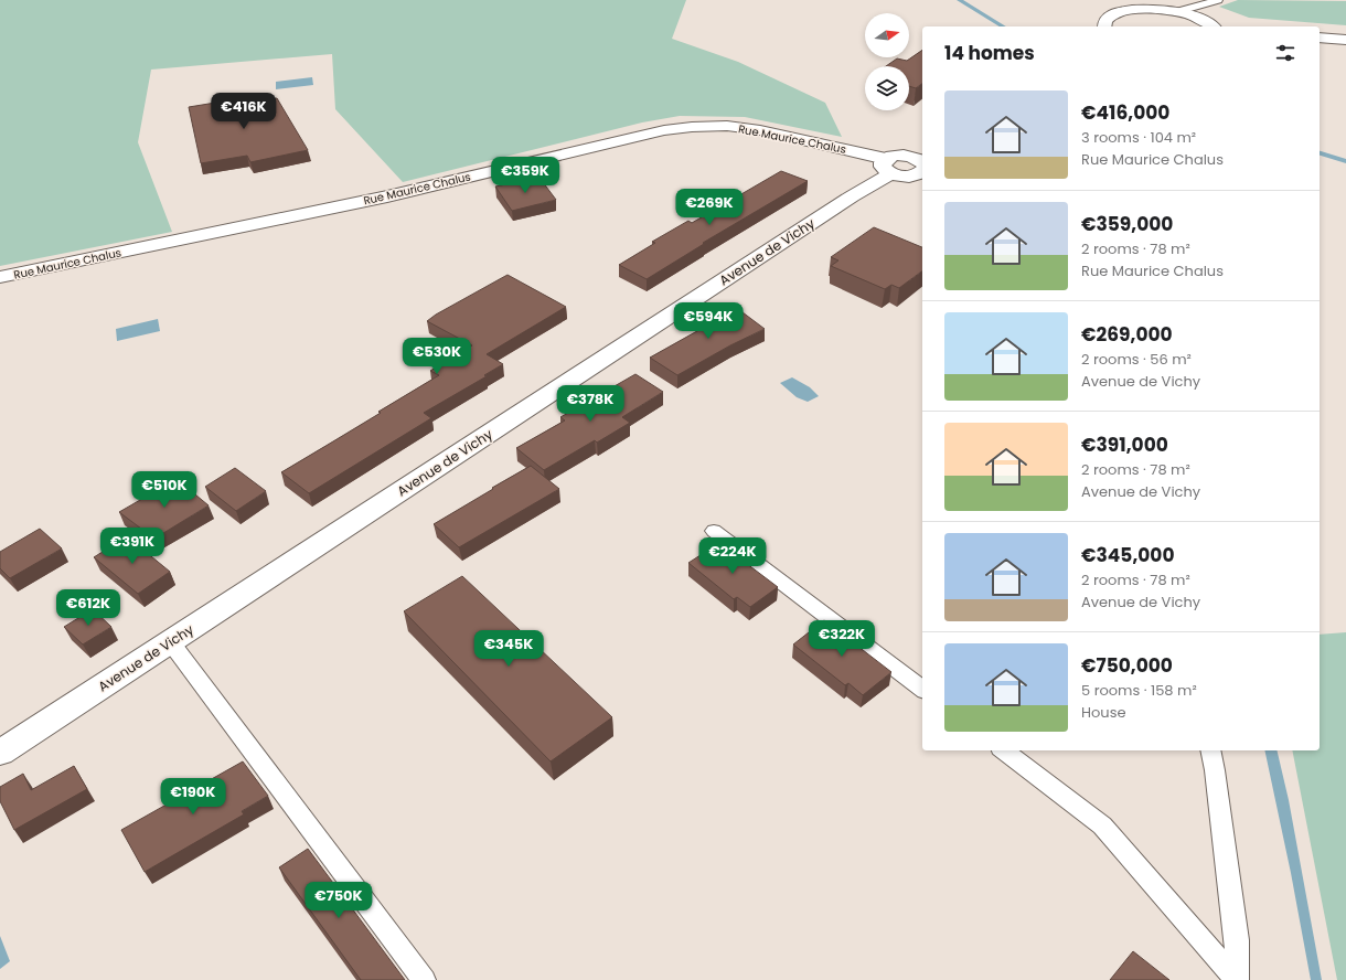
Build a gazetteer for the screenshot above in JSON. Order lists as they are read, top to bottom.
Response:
{
  "streets": {
    "main road": ["Rue Maurice Chalus", "Avenue de Vichy"]
  },
  "crossings": [
    ["Rue Maurice Chalus", "Avenue de Vichy"]
  ],
  "north": "right",
  "page": {
    "heading": "14 homes",
    "list": [
      {
        "name": "€416,000",
        "note": "3 rooms · 104 m² · Rue Maurice Chalus"
      },
      {
        "name": "€359,000",
        "note": "2 rooms · 78 m² · Rue Maurice Chalus"
      },
      {
        "name": "€269,000",
        "note": "2 rooms · 56 m² · Avenue de Vichy"
      },
      {
        "name": "€391,000",
        "note": "2 rooms · 78 m² · Avenue de Vichy"
      },
      {
        "name": "€345,000",
        "note": "2 rooms · 78 m² · Avenue de Vichy"
      },
      {
        "name": "€750,000",
        "note": "5 rooms · 158 m² · House"
      }
    ],
    "price": [
      "€416K",
      "€359K",
      "€269K",
      "€594K",
      "€530K",
      "€378K",
      "€510K",
      "€391K",
      "€224K",
      "€612K",
      "€322K",
      "€345K",
      "€190K",
      "€750K"
    ]
  }
}
